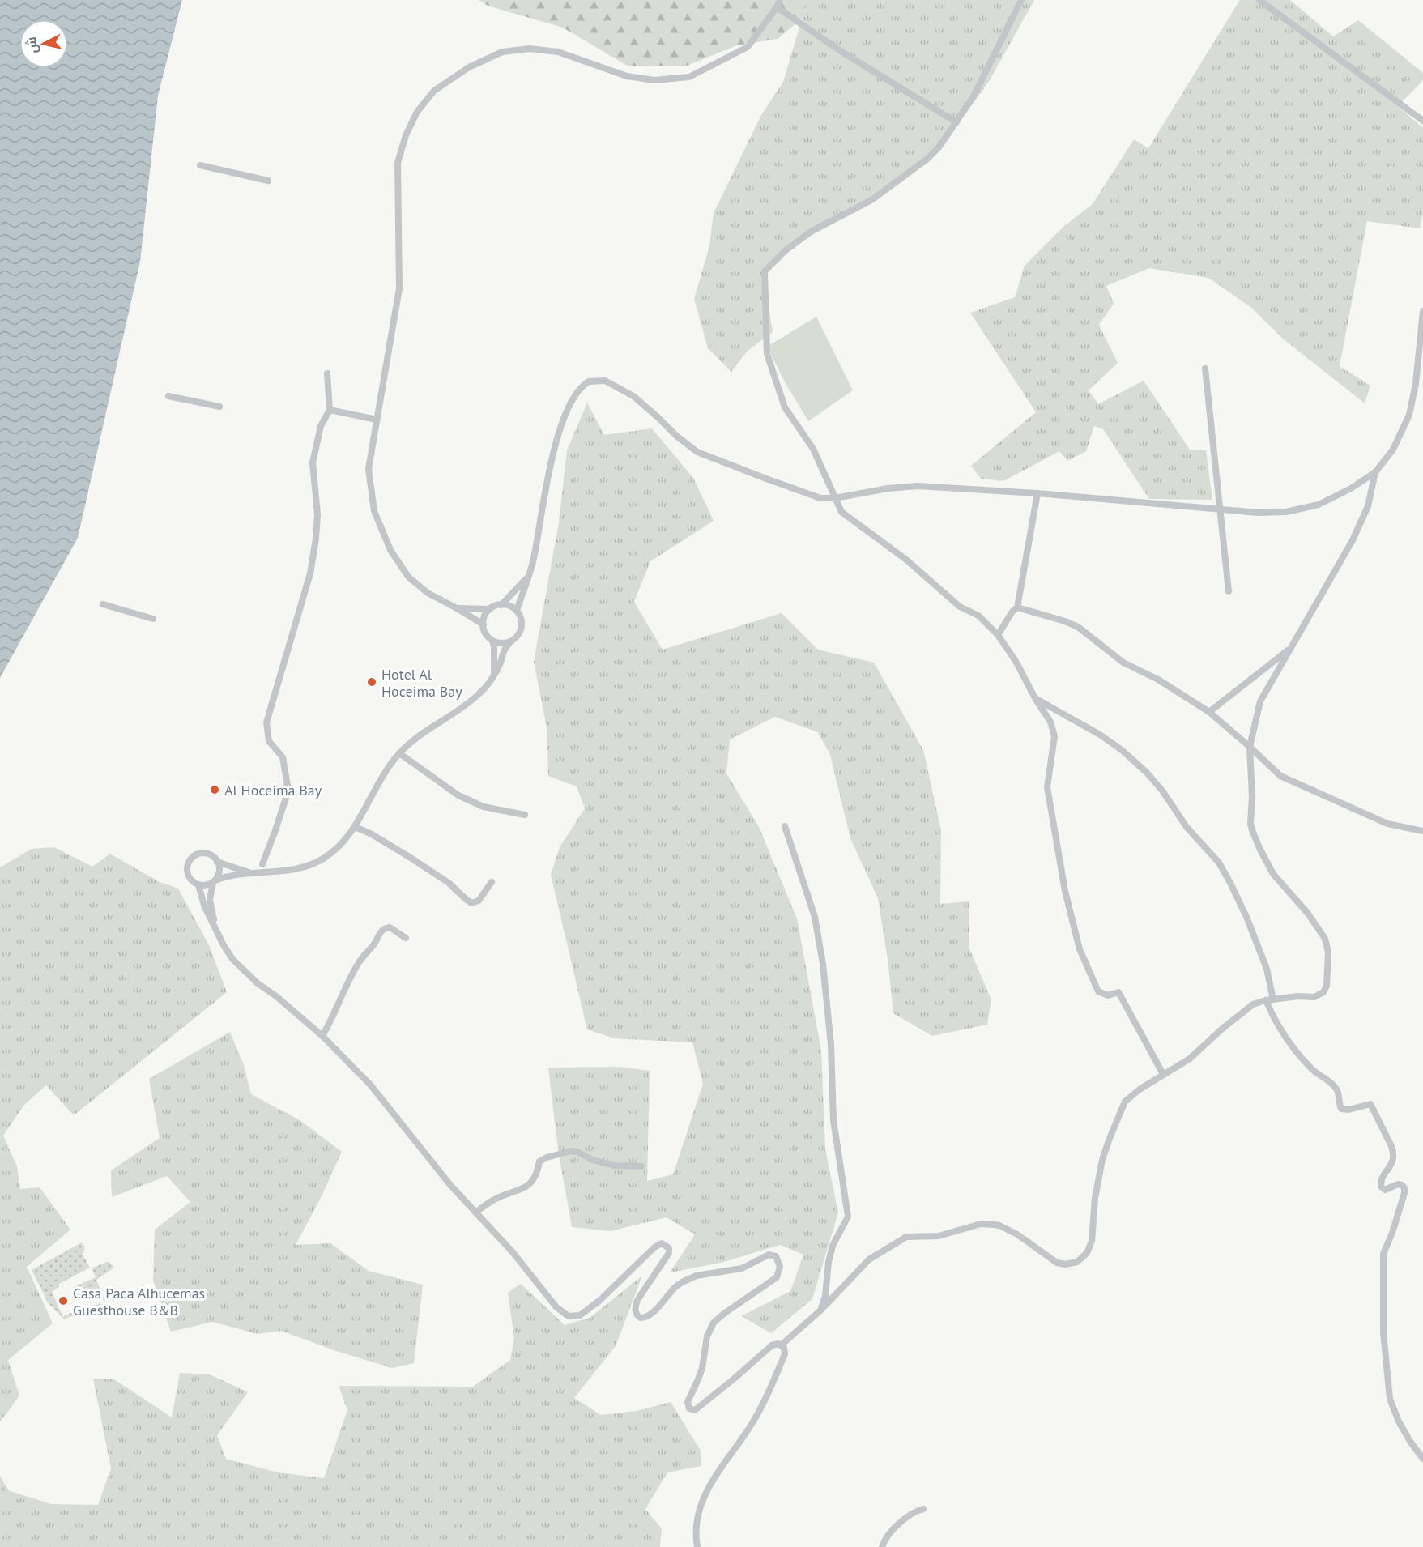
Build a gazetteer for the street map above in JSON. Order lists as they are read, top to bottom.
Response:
{
  "places": ["Hotel Al Hoceima Bay", "Al Hoceima Bay", "Casa Paca Alhucemas Guesthouse B&B"],
  "north": "left"
}
